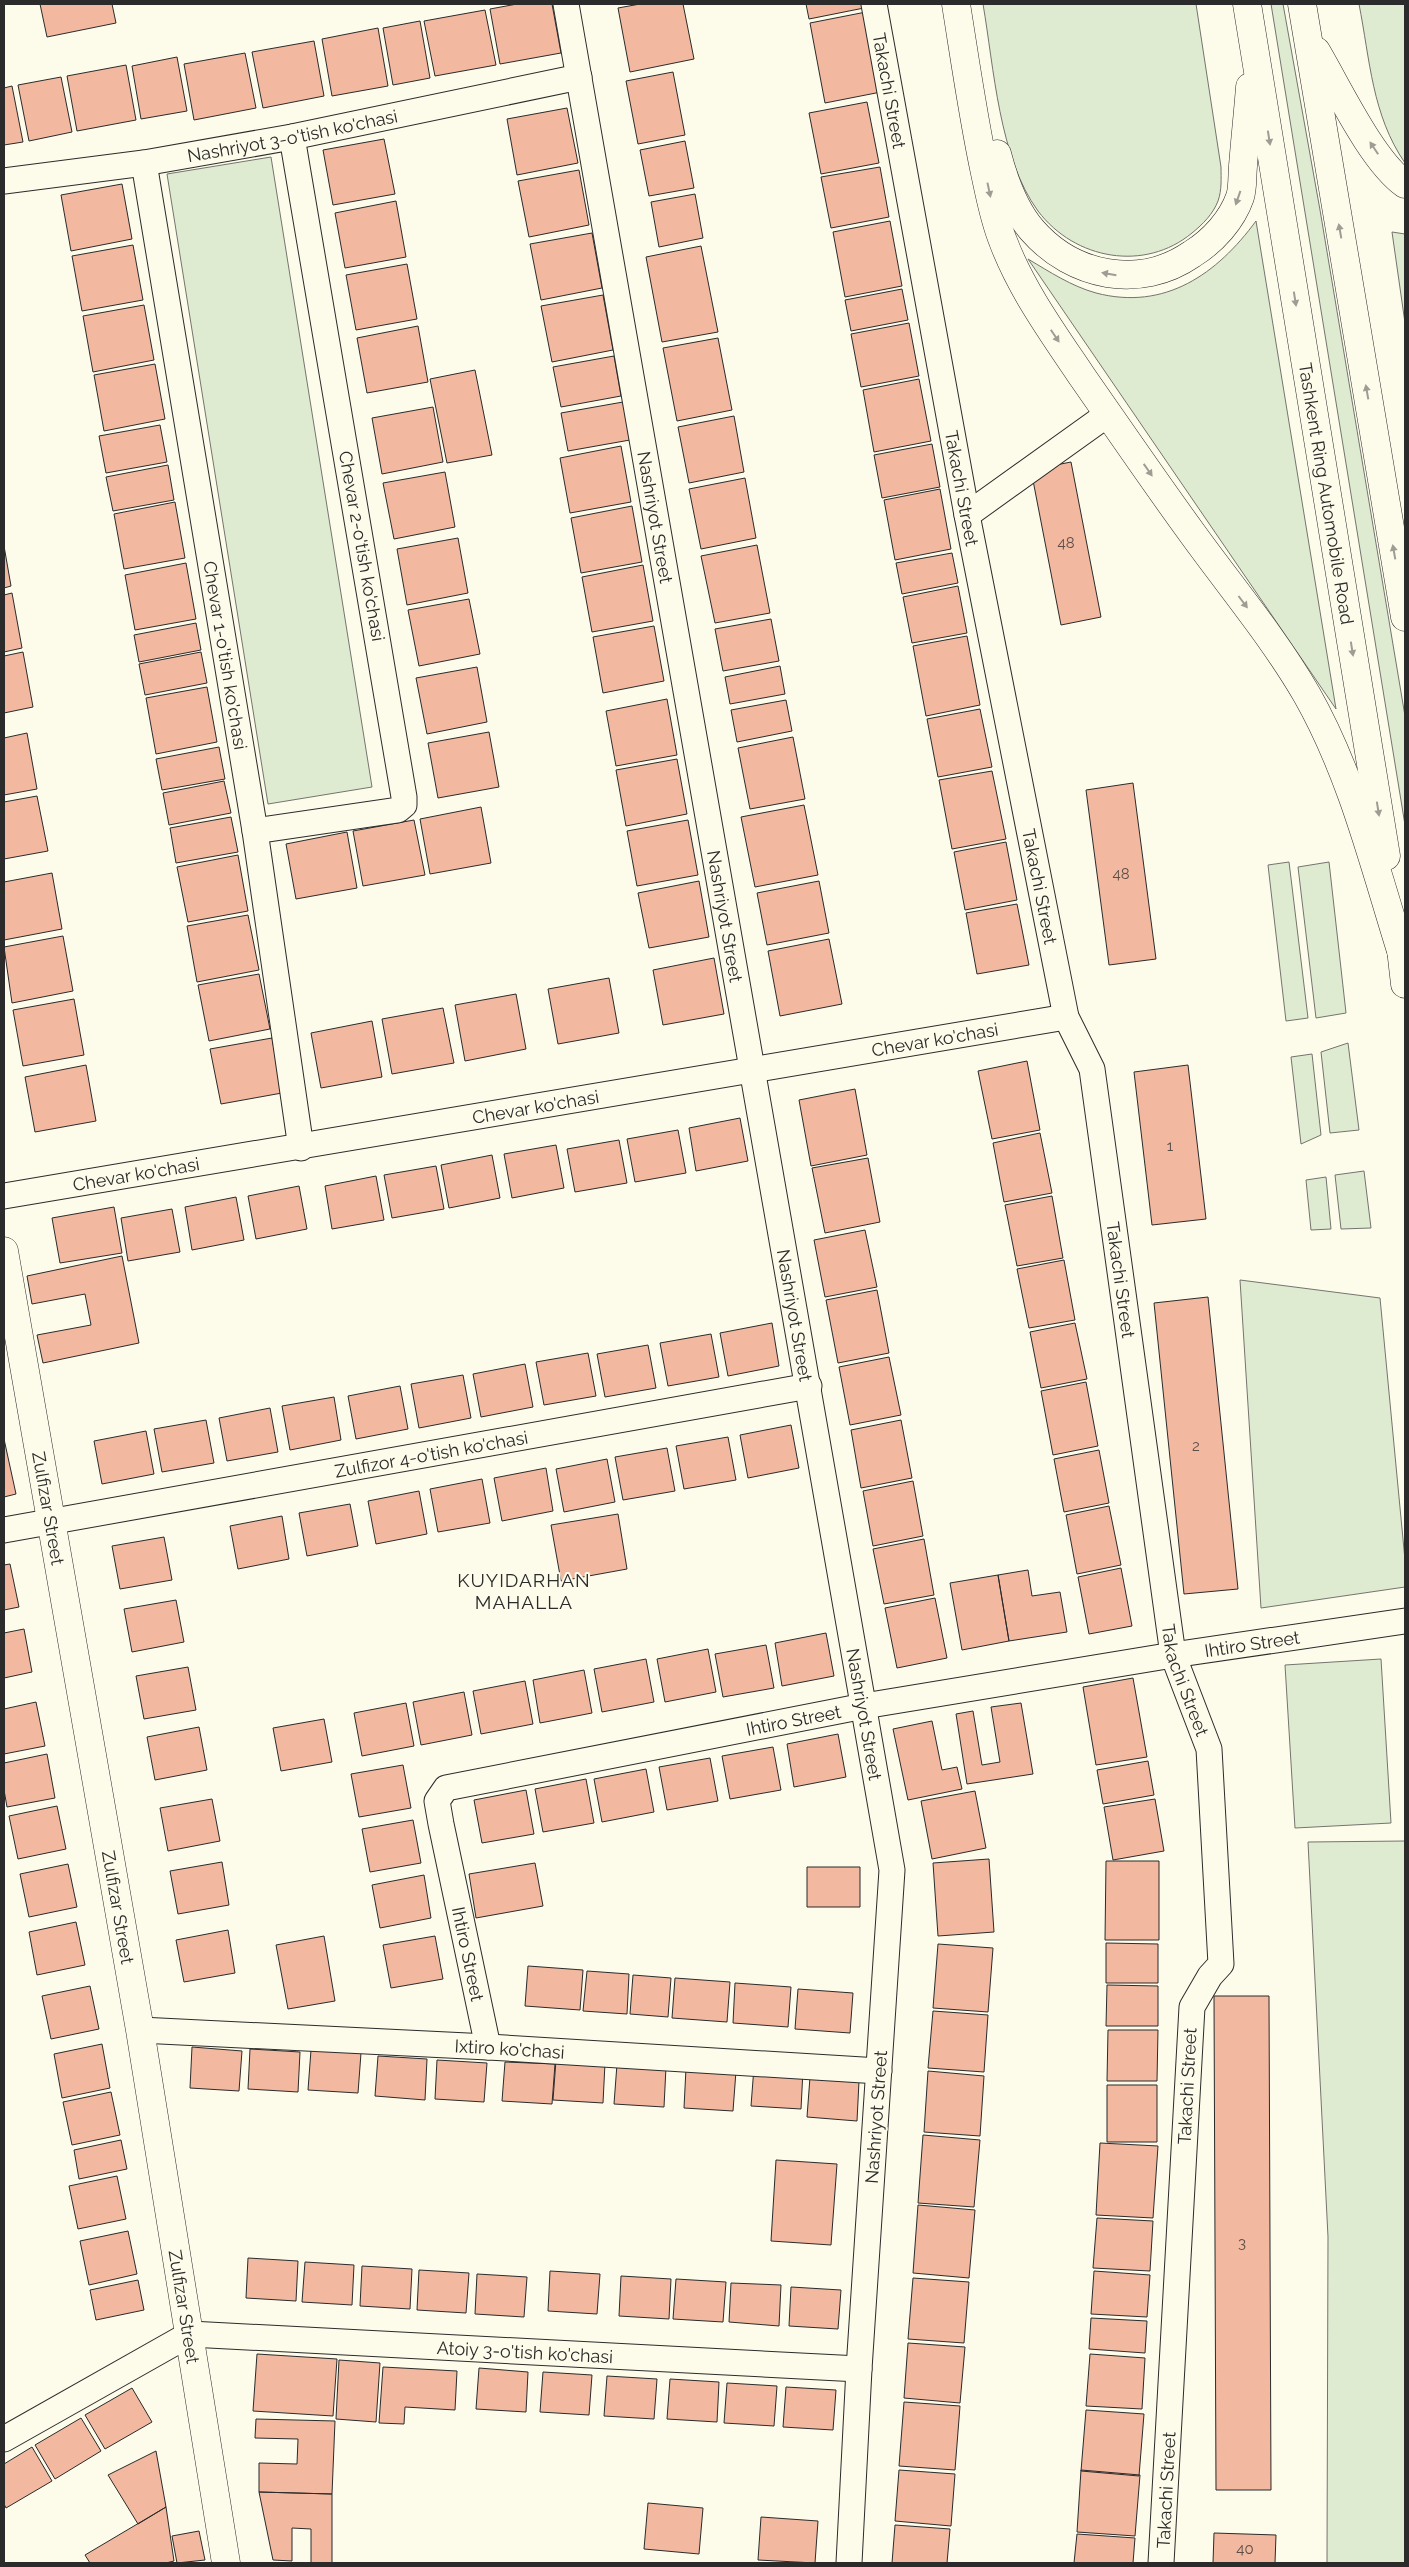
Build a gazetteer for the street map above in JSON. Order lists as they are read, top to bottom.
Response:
{
  "streets": {
    "main road": ["Tashkent Ring Automobile Road", "Zulfizar Street"],
    "street": [
      "Takachi Street",
      "Nashriyot 3-o'tish ko'chasi",
      "Nashriyot Street",
      "Chevar 2-o'tish ko'chasi",
      "Chevar 1-o'tish ko'chasi",
      "Chevar ko'chasi",
      "Zulfizor 4-o'tish ko'chasi",
      "Ihtiro Street",
      "Ixtiro ko'chasi",
      "Atoiy 3-o'tish ko'chasi"
    ]
  },
  "crossings": [
    ["Takachi Street", "Chevar ko'chasi"],
    ["Takachi Street", "Ihtiro Street"],
    ["Nashriyot 3-o'tish ko'chasi", "Nashriyot Street"],
    ["Nashriyot 3-o'tish ko'chasi", "Chevar 2-o'tish ko'chasi"],
    ["Nashriyot 3-o'tish ko'chasi", "Chevar 1-o'tish ko'chasi"],
    ["Nashriyot Street", "Chevar ko'chasi"],
    ["Nashriyot Street", "Zulfizor 4-o'tish ko'chasi"],
    ["Nashriyot Street", "Ihtiro Street"],
    ["Nashriyot Street", "Ixtiro ko'chasi"],
    ["Nashriyot Street", "Atoiy 3-o'tish ko'chasi"],
    ["Chevar 2-o'tish ko'chasi", "Chevar 1-o'tish ko'chasi"],
    ["Chevar 1-o'tish ko'chasi", "Chevar ko'chasi"],
    ["Zulfizor 4-o'tish ko'chasi", "Zulfizar Street"],
    ["Zulfizar Street", "Ixtiro ko'chasi"],
    ["Zulfizar Street", "Atoiy 3-o'tish ko'chasi"],
    ["Ihtiro Street", "Ixtiro ko'chasi"]
  ],
  "districts": ["KUYIDARHAN MAHALLA"],
  "house_numbers": [
    "48",
    "48",
    "1",
    "2",
    "3",
    "40"
  ]
}
